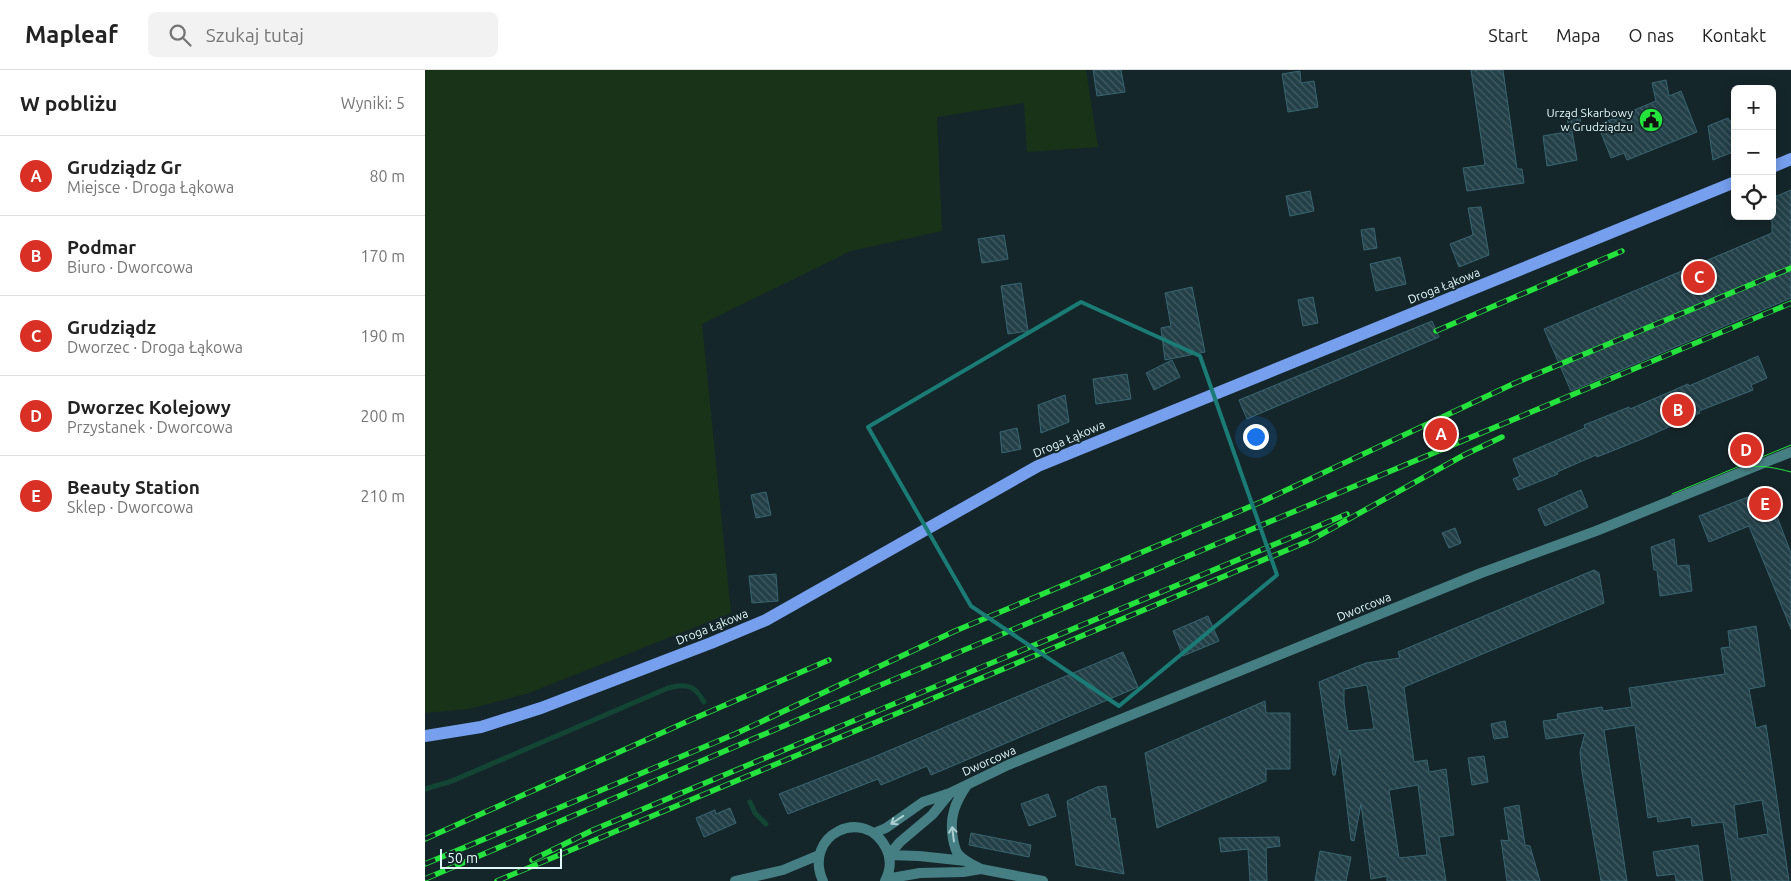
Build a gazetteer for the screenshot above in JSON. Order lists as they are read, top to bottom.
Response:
{
  "streets": {
    "main road": ["Droga Łąkowa"],
    "street": ["Dworcowa"]
  },
  "places": {
    "public building": ["Urząd Skarbowy w Grudziądzu"]
  },
  "scale_bar": "50 m",
  "page": {
    "header": "Mapleaf",
    "search": "Szukaj tutaj",
    "nav": [
      "Start",
      "Mapa",
      "O nas",
      "Kontakt"
    ],
    "heading": ["W pobliżu", "Wyniki: 5"],
    "map_buttons": ["+", "−"],
    "list": [
      {
        "mark": "A",
        "name": "Grudziądz Gr",
        "note": "Miejsce · Droga Łąkowa",
        "value": "80 m"
      },
      {
        "mark": "B",
        "name": "Podmar",
        "note": "Biuro · Dworcowa",
        "value": "170 m"
      },
      {
        "mark": "C",
        "name": "Grudziądz",
        "note": "Dworzec · Droga Łąkowa",
        "value": "190 m"
      },
      {
        "mark": "D",
        "name": "Dworzec Kolejowy",
        "note": "Przystanek · Dworcowa",
        "value": "200 m"
      },
      {
        "mark": "E",
        "name": "Beauty Station",
        "note": "Sklep · Dworcowa",
        "value": "210 m"
      }
    ],
    "pins": [
      "C",
      "B",
      "A",
      "D",
      "E"
    ],
    "scale": "50 m"
  }
}
